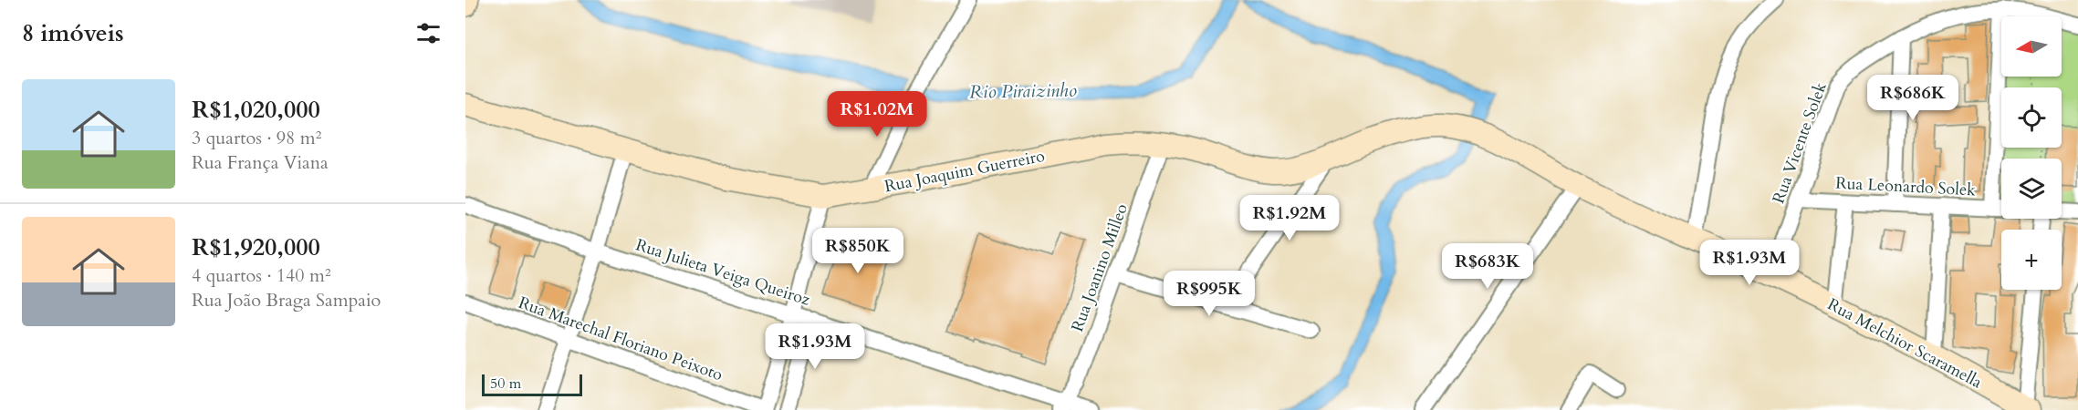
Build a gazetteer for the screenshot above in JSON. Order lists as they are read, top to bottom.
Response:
{
  "streets": {
    "street": [
      "Rua Vicente Solek",
      "Rua Joaquim Guerreiro",
      "Rua Leonardo Solek",
      "Rua Joanino Milleo",
      "Rua Julieta Veiga Queiroz",
      "Rua Marechal Floriano Peixoto",
      "Rua Melchior Scaramella"
    ]
  },
  "crossings": [
    ["Rua Vicente Solek", "Rua Leonardo Solek"],
    ["Rua Vicente Solek", "Rua Melchior Scaramella"],
    ["Rua Joaquim Guerreiro", "Rua Joanino Milleo"],
    ["Rua Joaquim Guerreiro", "Rua Melchior Scaramella"],
    ["Rua Joanino Milleo", "Rua Julieta Veiga Queiroz"]
  ],
  "water": ["Rio Piraizinho"],
  "scale_bar": "50 m",
  "north": "left",
  "page": {
    "heading": "8 imóveis",
    "map_buttons": "+",
    "list": [
      {
        "name": "R$1,020,000",
        "note": "3 quartos · 98 m² · Rua França Viana"
      },
      {
        "name": "R$1,920,000",
        "note": "4 quartos · 140 m² · Rua João Braga Sampaio"
      }
    ],
    "price": [
      "R$686K",
      "R$1.02M",
      "R$1.92M",
      "R$850K",
      "R$1.93M",
      "R$683K",
      "R$995K",
      "R$1.93M"
    ],
    "scale": "50 m"
  }
}
